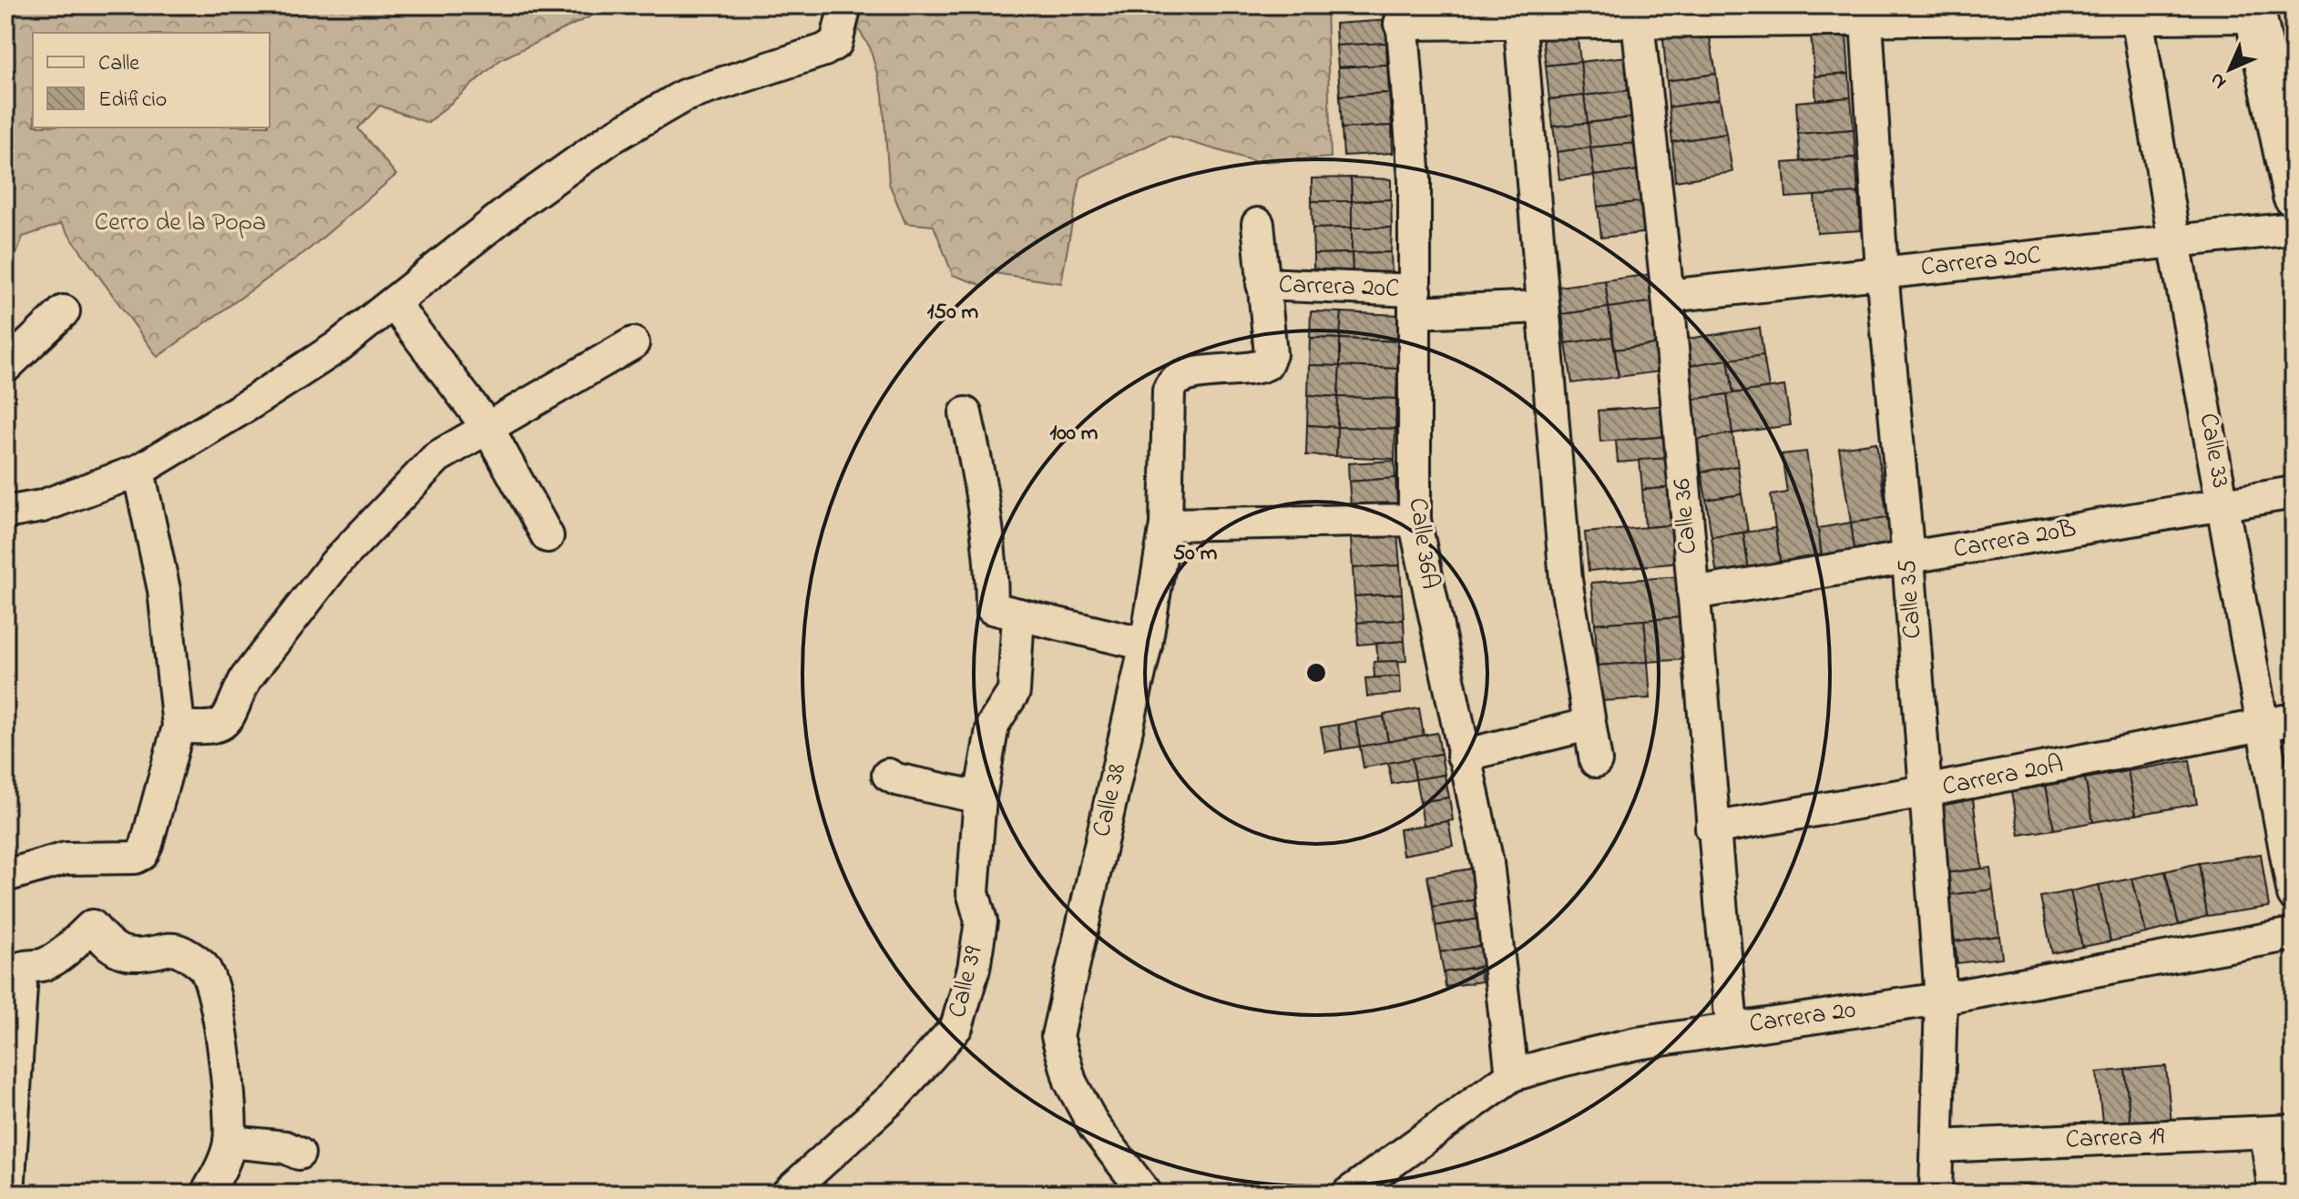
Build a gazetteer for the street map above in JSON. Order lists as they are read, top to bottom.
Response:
{
  "streets": {
    "street": [
      "Carrera 20C",
      "Calle 33",
      "Calle 36",
      "Carrera 20B",
      "Calle 36A",
      "Calle 35",
      "Carrera 20A",
      "Calle 38",
      "Calle 39",
      "Carrera 20",
      "Carrera 19"
    ]
  },
  "crossings": [
    ["Carrera 20C", "Calle 33"],
    ["Carrera 20C", "Calle 36"],
    ["Carrera 20C", "Calle 36A"],
    ["Carrera 20C", "Calle 35"],
    ["Carrera 20C", "Calle 38"],
    ["Calle 33", "Carrera 20B"],
    ["Calle 33", "Carrera 20A"],
    ["Calle 36", "Carrera 20B"],
    ["Calle 36", "Carrera 20A"],
    ["Calle 36", "Carrera 20"],
    ["Carrera 20B", "Calle 35"],
    ["Calle 36A", "Carrera 20"],
    ["Calle 35", "Carrera 20A"],
    ["Calle 35", "Carrera 20"],
    ["Calle 35", "Carrera 19"]
  ],
  "parks": ["Cerro de la Popa"],
  "legend": ["Calle", "Edificio"],
  "north": "bottom left",
  "rings": ["150 m", "100 m", "50 m"]
}
